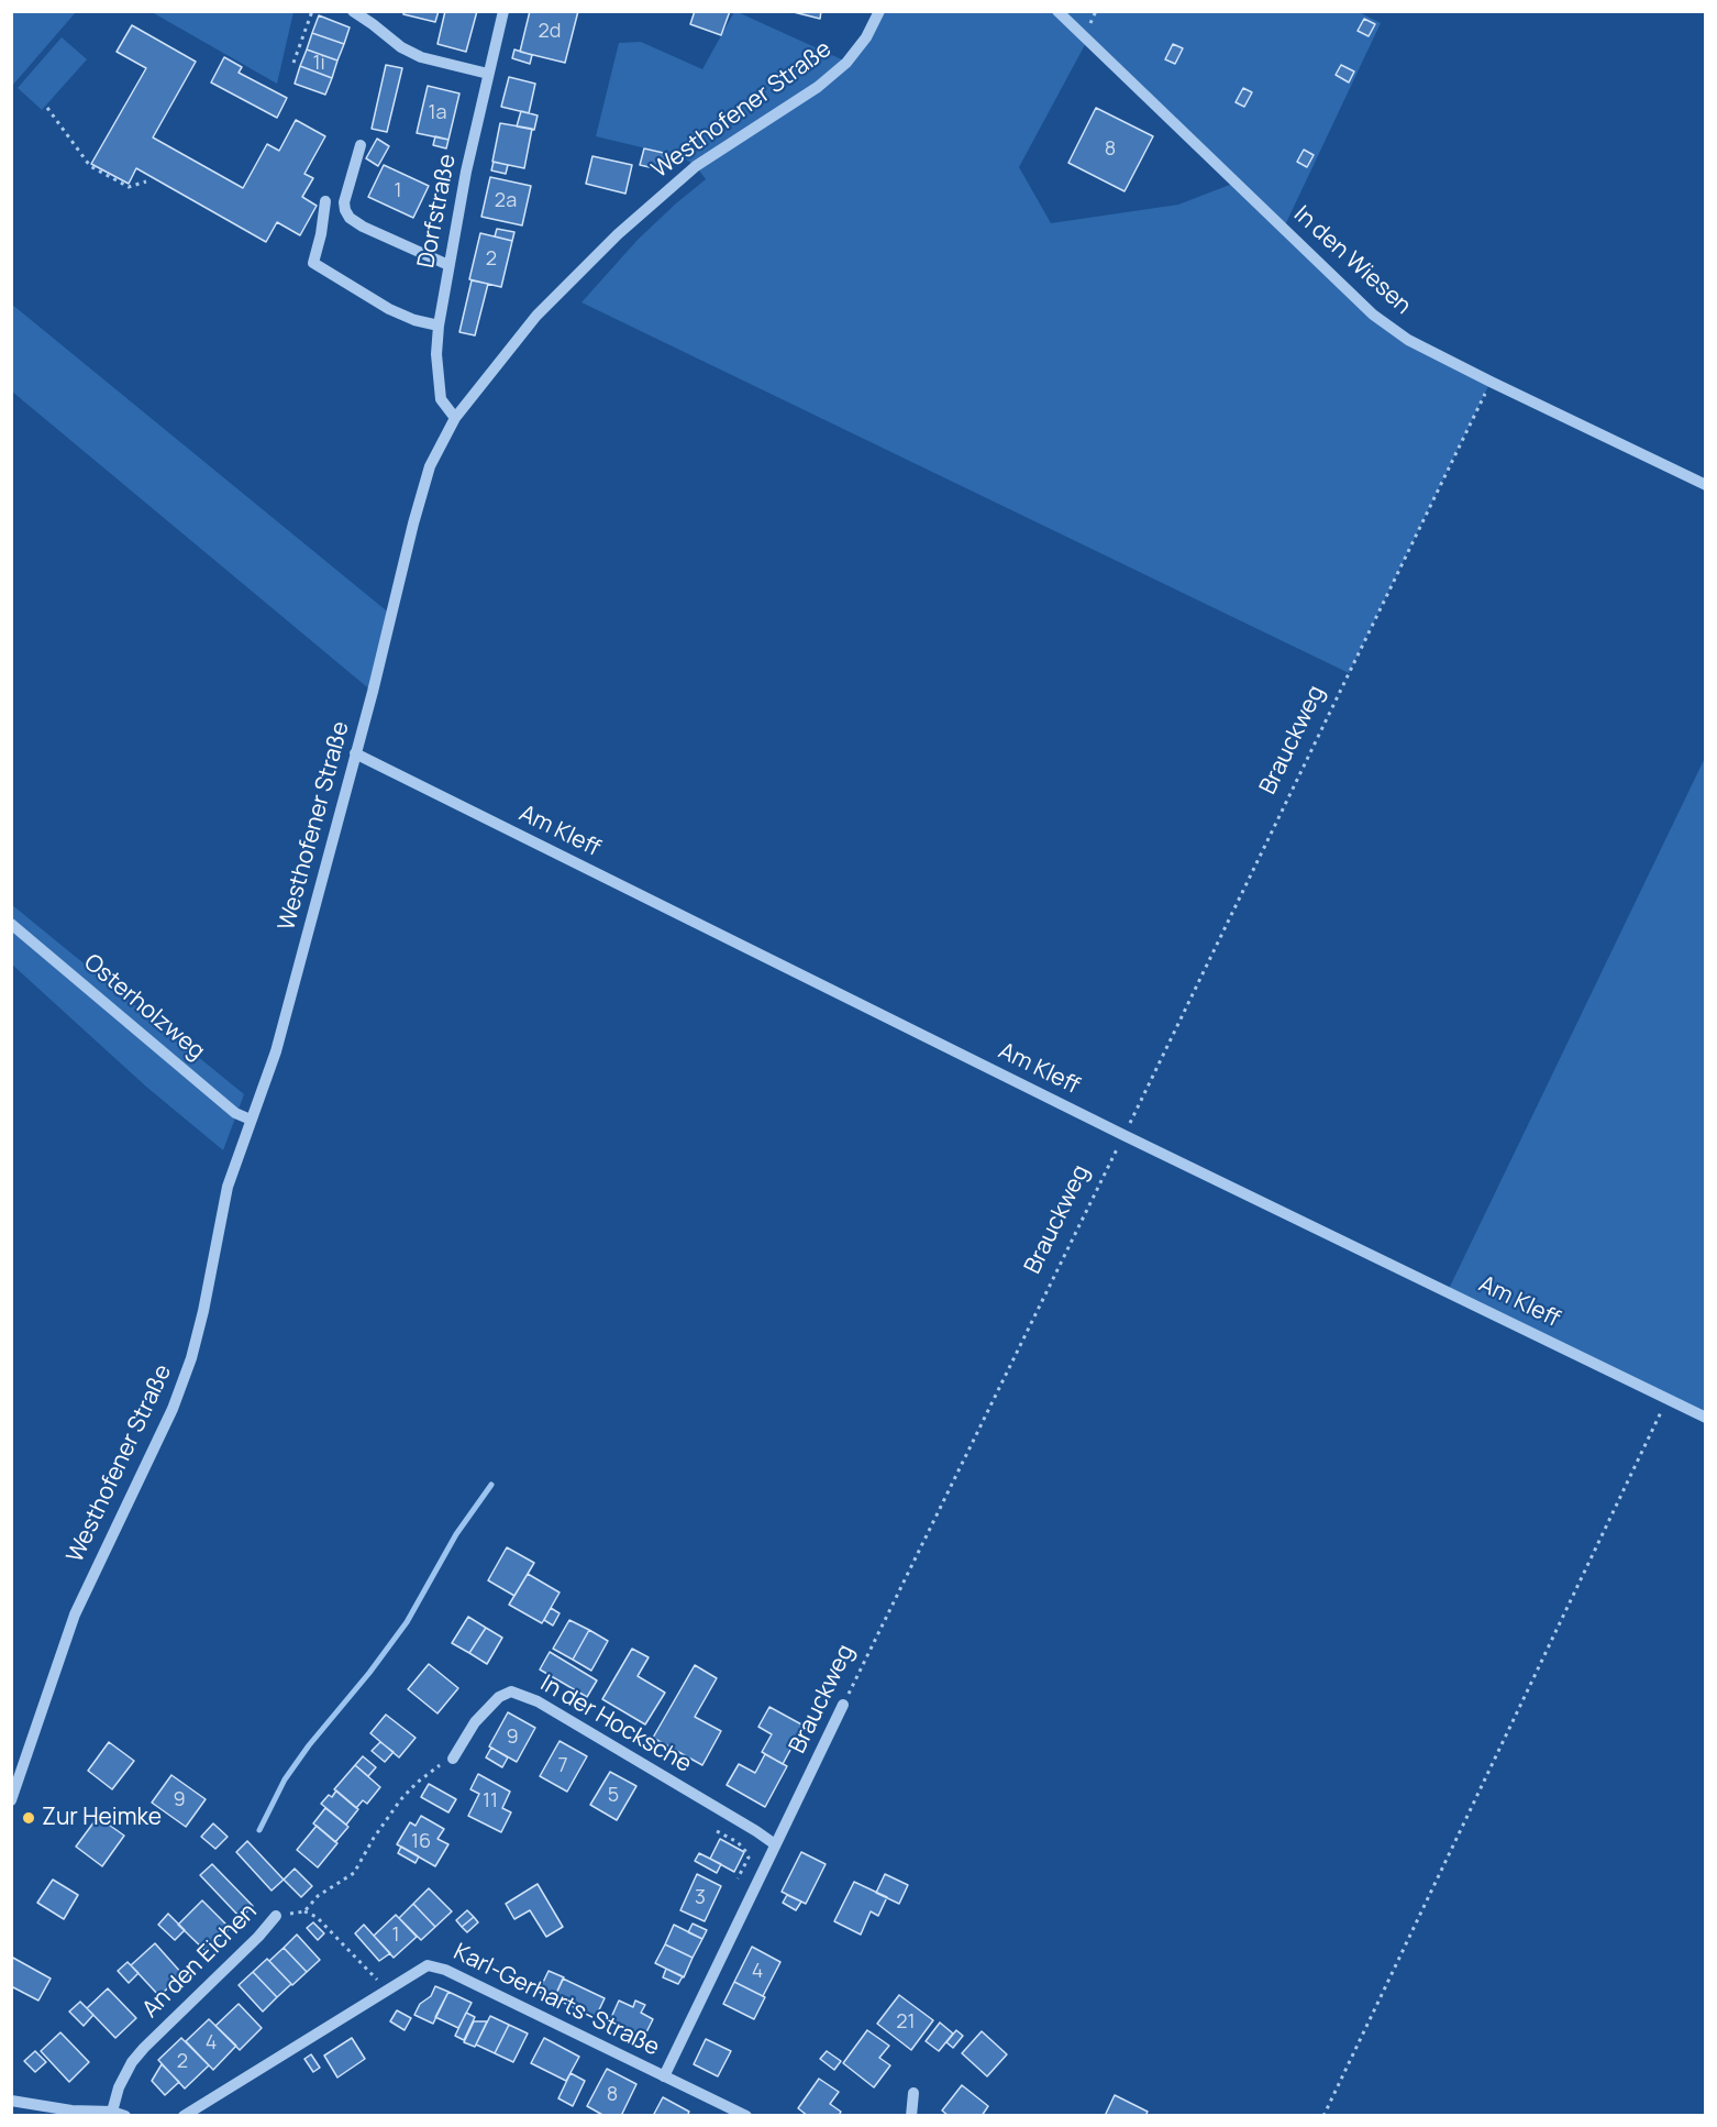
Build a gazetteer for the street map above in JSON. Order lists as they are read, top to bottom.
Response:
{
  "streets": {
    "street": [
      "Westhofener Straße",
      "Dorfstraße",
      "In den Wiesen",
      "Brauckweg",
      "Am Kleff",
      "Osterholzweg",
      "In der Hocksche",
      "An den Eichen",
      "Karl-Gerharts-Straße"
    ]
  },
  "crossings": [
    ["Westhofener Straße", "Dorfstraße"],
    ["Westhofener Straße", "Am Kleff"],
    ["Westhofener Straße", "Osterholzweg"],
    ["In den Wiesen", "Brauckweg"],
    ["Brauckweg", "Am Kleff"],
    ["Brauckweg", "In der Hocksche"],
    ["Brauckweg", "Karl-Gerharts-Straße"]
  ],
  "places": ["Zur Heimke"],
  "house_numbers": [
    "2d",
    "1i",
    "1a",
    "8",
    "1",
    "2a",
    "2",
    "9",
    "7",
    "5",
    "9",
    "11",
    "16",
    "3",
    "1",
    "4",
    "21",
    "4",
    "2",
    "8"
  ]
}
